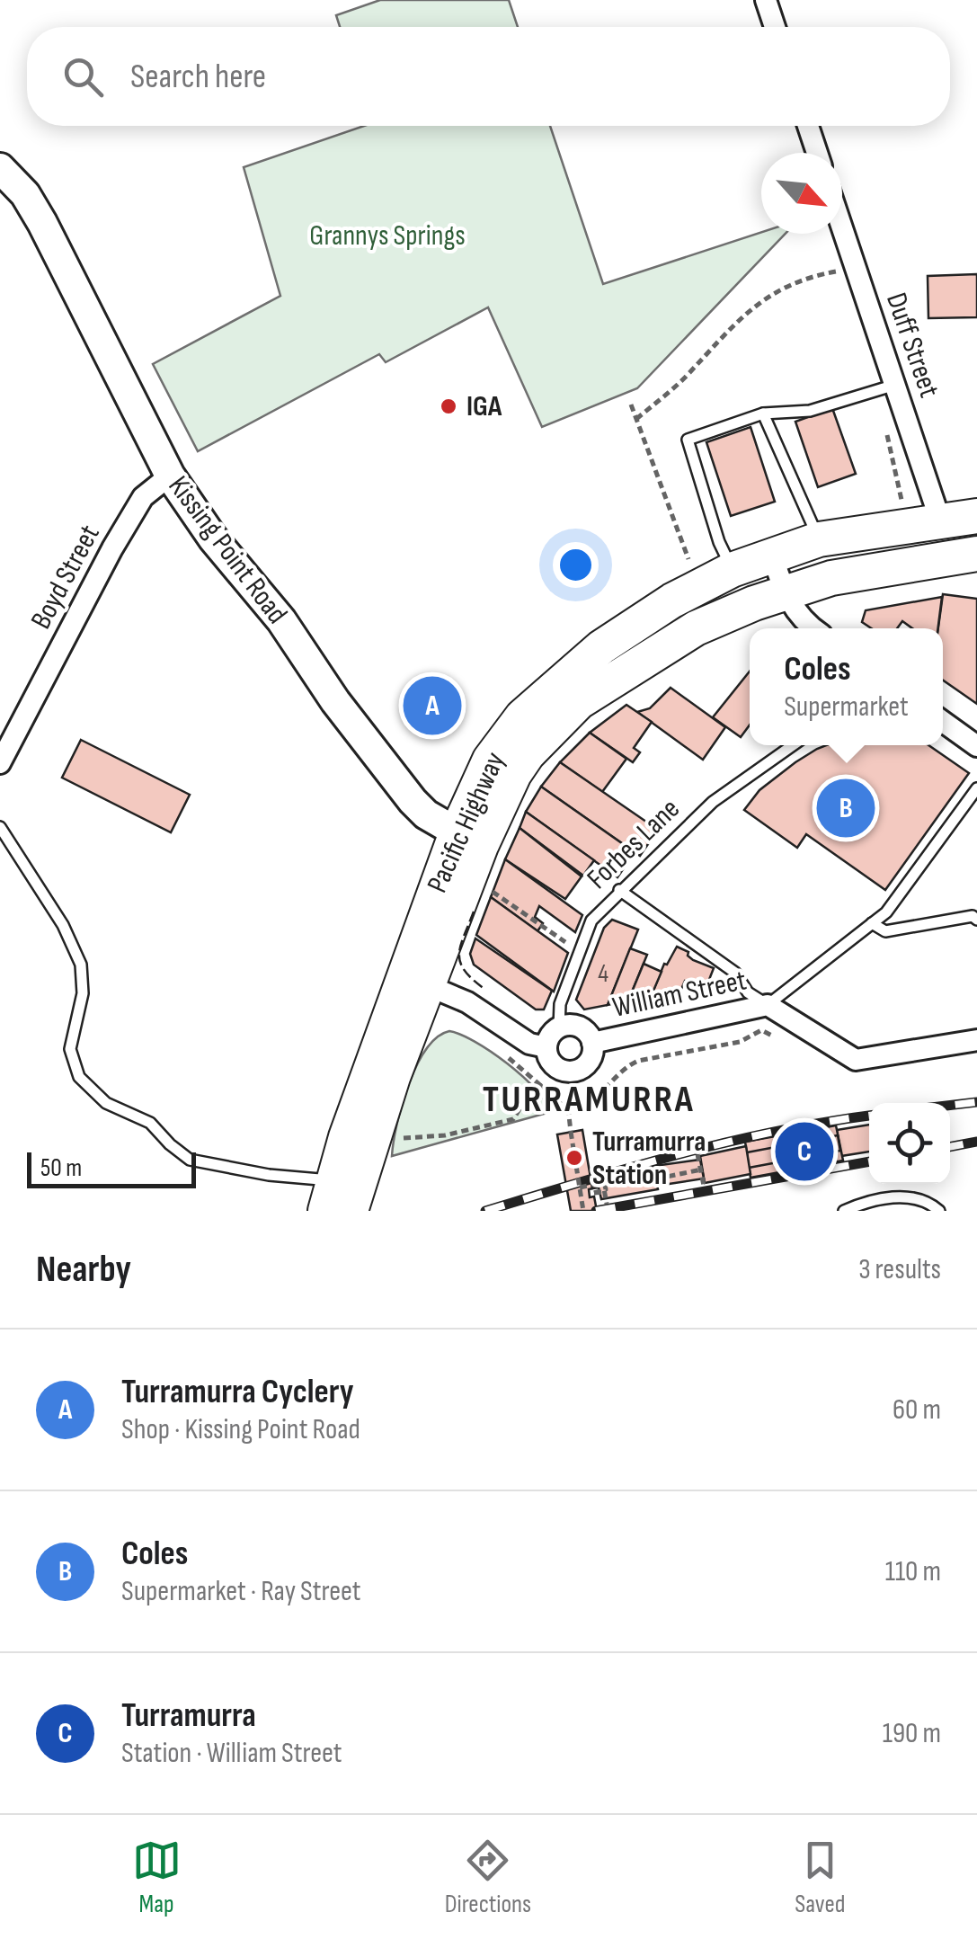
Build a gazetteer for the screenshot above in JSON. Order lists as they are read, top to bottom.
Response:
{
  "streets": {
    "highway": ["Pacific Highway"],
    "main road": ["Kissing Point Road"],
    "street": ["Duff Street", "Boyd Street", "William Street"],
    "lane": ["Forbes Lane"]
  },
  "crossings": [
    ["Duff Street", "Pacific Highway"],
    ["Kissing Point Road", "Boyd Street"],
    ["Kissing Point Road", "Pacific Highway"],
    ["Forbes Lane", "William Street"]
  ],
  "districts": ["TURRAMURRA"],
  "parks": ["Grannys Springs"],
  "places": ["IGA", "Turramurra Station"],
  "house_numbers": ["4"],
  "scale_bar": "50 m",
  "north": "bottom right",
  "page": {
    "search": "Search here",
    "popup": ["Coles", "Supermarket"],
    "pins": ["A", "B", "C"],
    "scale": "50 m",
    "heading": ["Nearby", "3 results"],
    "list": [
      {
        "mark": "A",
        "name": "Turramurra Cyclery",
        "note": "Shop · Kissing Point Road",
        "value": "60 m"
      },
      {
        "mark": "B",
        "name": "Coles",
        "note": "Supermarket · Ray Street",
        "value": "110 m"
      },
      {
        "mark": "C",
        "name": "Turramurra",
        "note": "Station · William Street",
        "value": "190 m"
      }
    ],
    "nav": ["Map", "Directions", "Saved"]
  }
}
